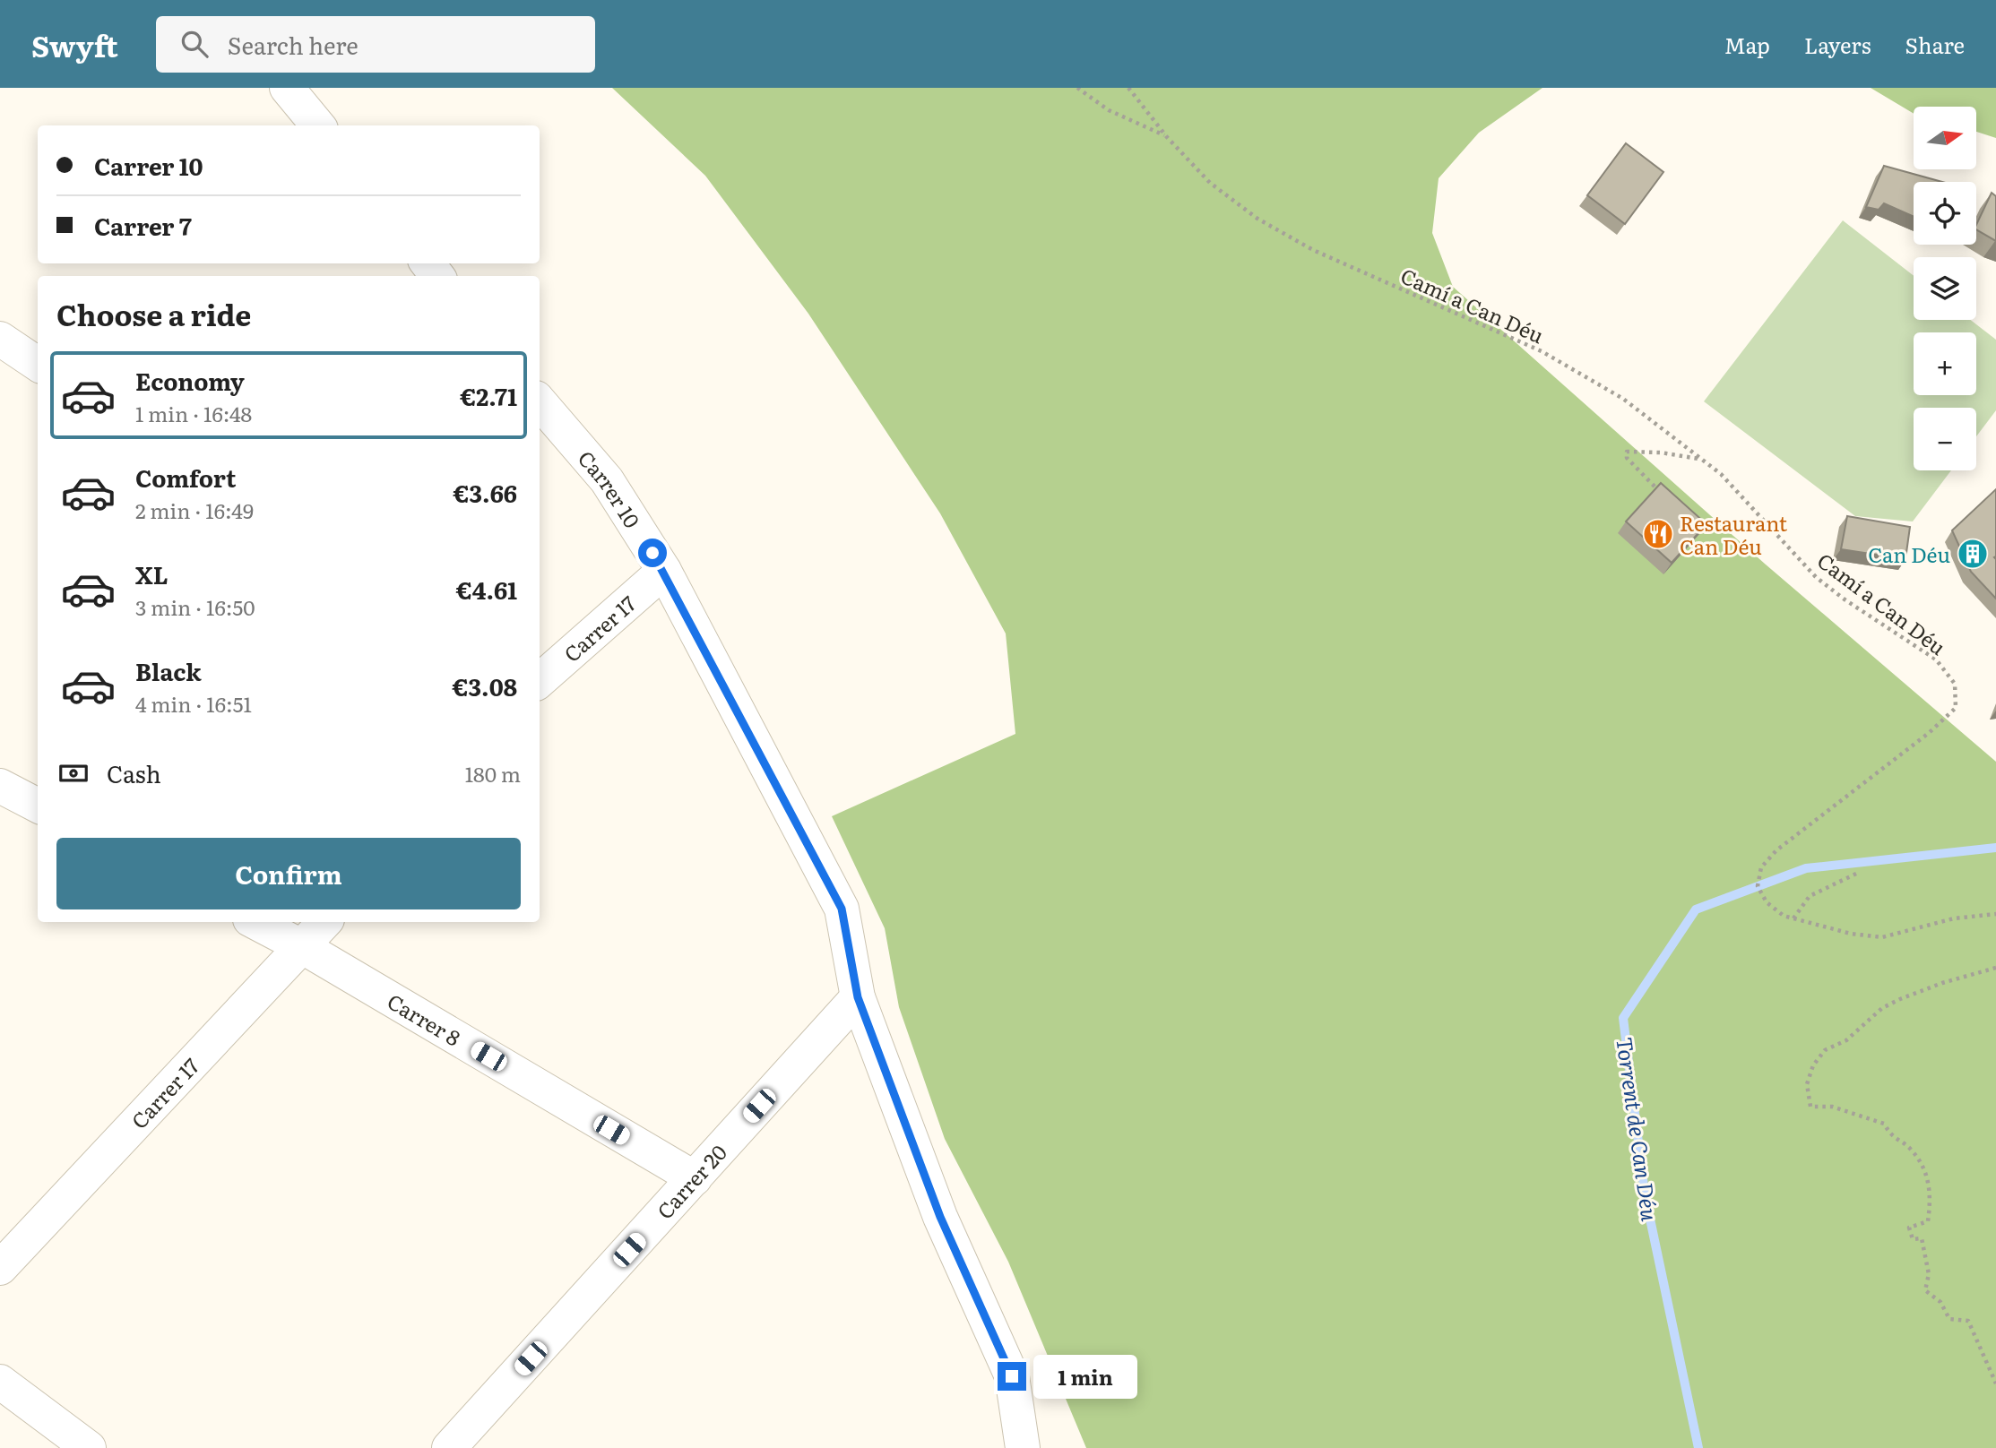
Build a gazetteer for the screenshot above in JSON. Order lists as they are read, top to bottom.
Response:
{
  "streets": {
    "street": [
      "Carrer 10",
      "Carrer 17",
      "Carrer 8",
      "Carrer 20"
    ],
    "path": ["Camí a Can Déu"]
  },
  "crossings": [
    ["Carrer 10", "Carrer 17"],
    ["Carrer 10", "Carrer 20"],
    ["Carrer 17", "Carrer 8"],
    ["Carrer 8", "Carrer 20"]
  ],
  "water": ["Torrent de Can Déu"],
  "places": {
    "restaurant": ["Restaurant Can Déu"],
    "building": ["Can Déu"]
  },
  "north": "right",
  "page": {
    "header": "Swyft",
    "search": "Search here",
    "nav": ["Map", "Layers", "Share"],
    "map_buttons": ["+", "−"],
    "banner": ["Carrer 10", "Carrer 7"],
    "heading": "Choose a ride",
    "list": [
      {
        "name": "Economy",
        "note": "1 min · 16:48",
        "value": "€2.71"
      },
      {
        "name": "Comfort",
        "note": "2 min · 16:49",
        "value": "€3.66"
      },
      {
        "name": "XL",
        "note": "3 min · 16:50",
        "value": "€4.61"
      },
      {
        "name": "Black",
        "note": "4 min · 16:51",
        "value": "€3.08"
      }
    ],
    "pay": ["Cash", "180 m"],
    "buttons": "Confirm",
    "bubble": "1 min"
  }
}
